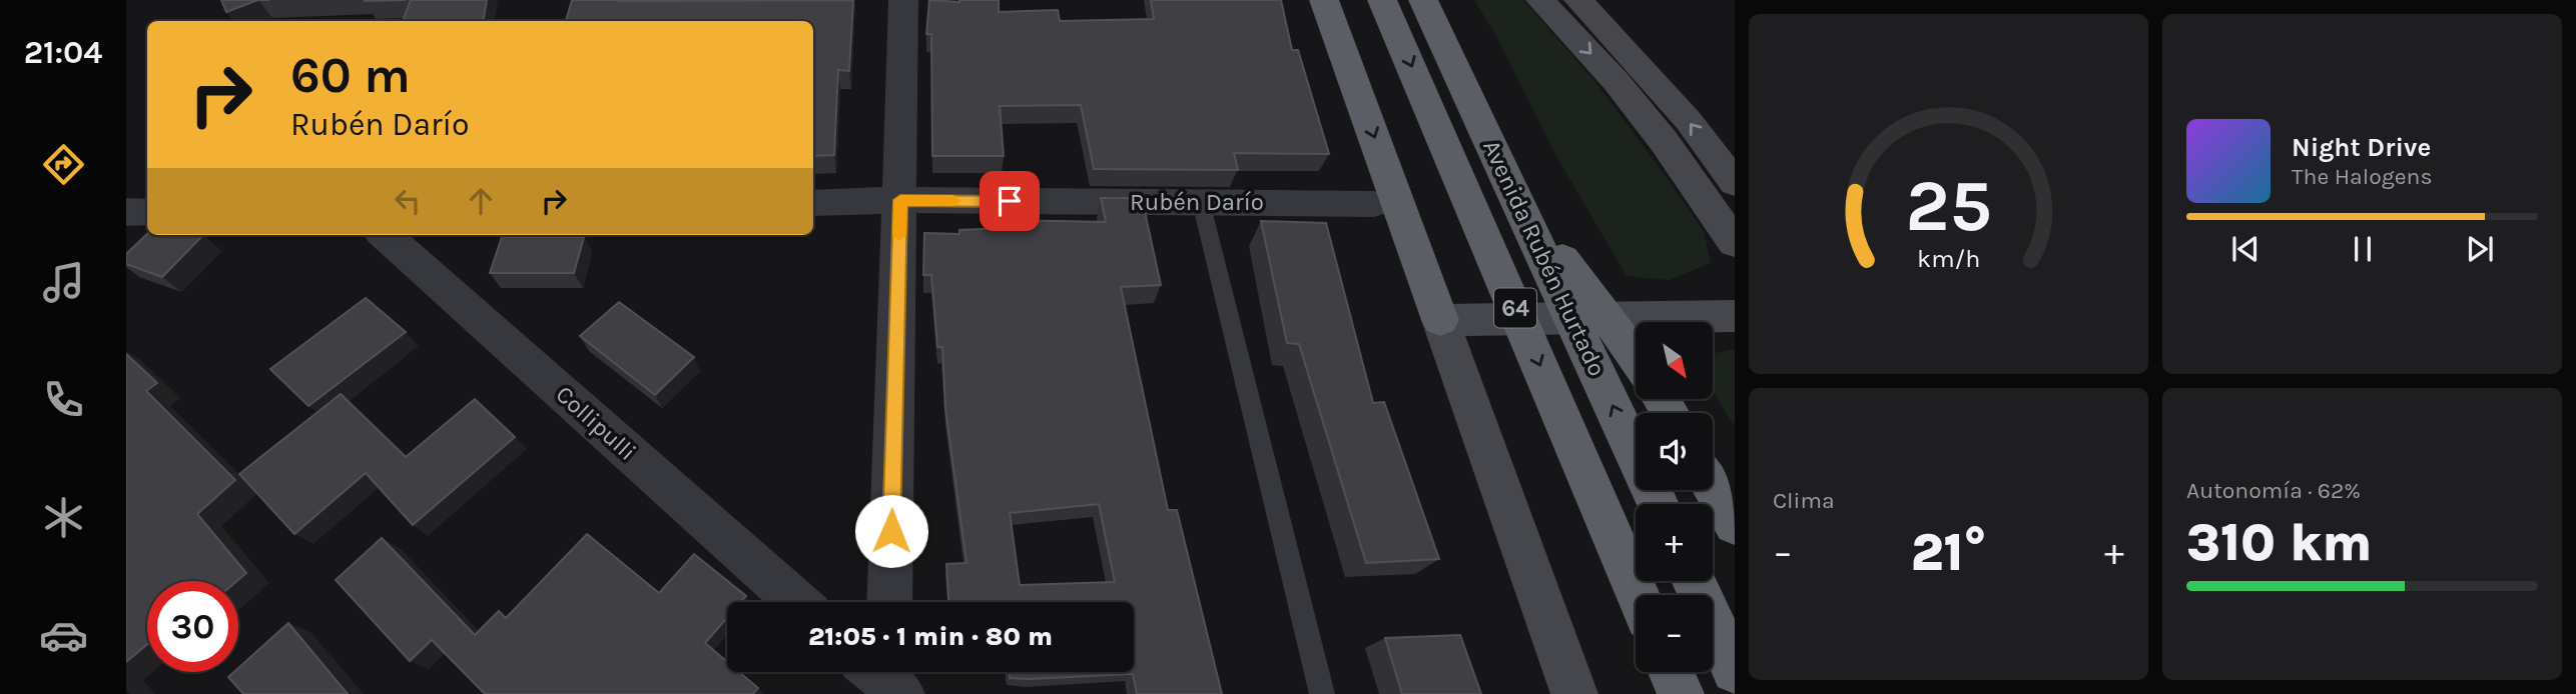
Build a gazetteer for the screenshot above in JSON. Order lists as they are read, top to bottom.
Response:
{
  "streets": {
    "highway": ["Avenida Rubén Hurtado", "64"],
    "street": ["Rubén Darío", "Collipulli"]
  },
  "north": "bottom right",
  "page": {
    "tabs": "21:04",
    "turn": ["60 m", "Rubén Darío"],
    "song": ["Night Drive", "The Halogens"],
    "map_buttons": ["+", "−"],
    "tile": [
      "Clima",
      ["Autonomía · 62%", "310 km"]
    ],
    "heat": ["−", "21°", "+"],
    "limit": "30",
    "trip": "21:05 · 1 min · 80 m",
    "gauge": ["25", "km/h"]
  }
}
